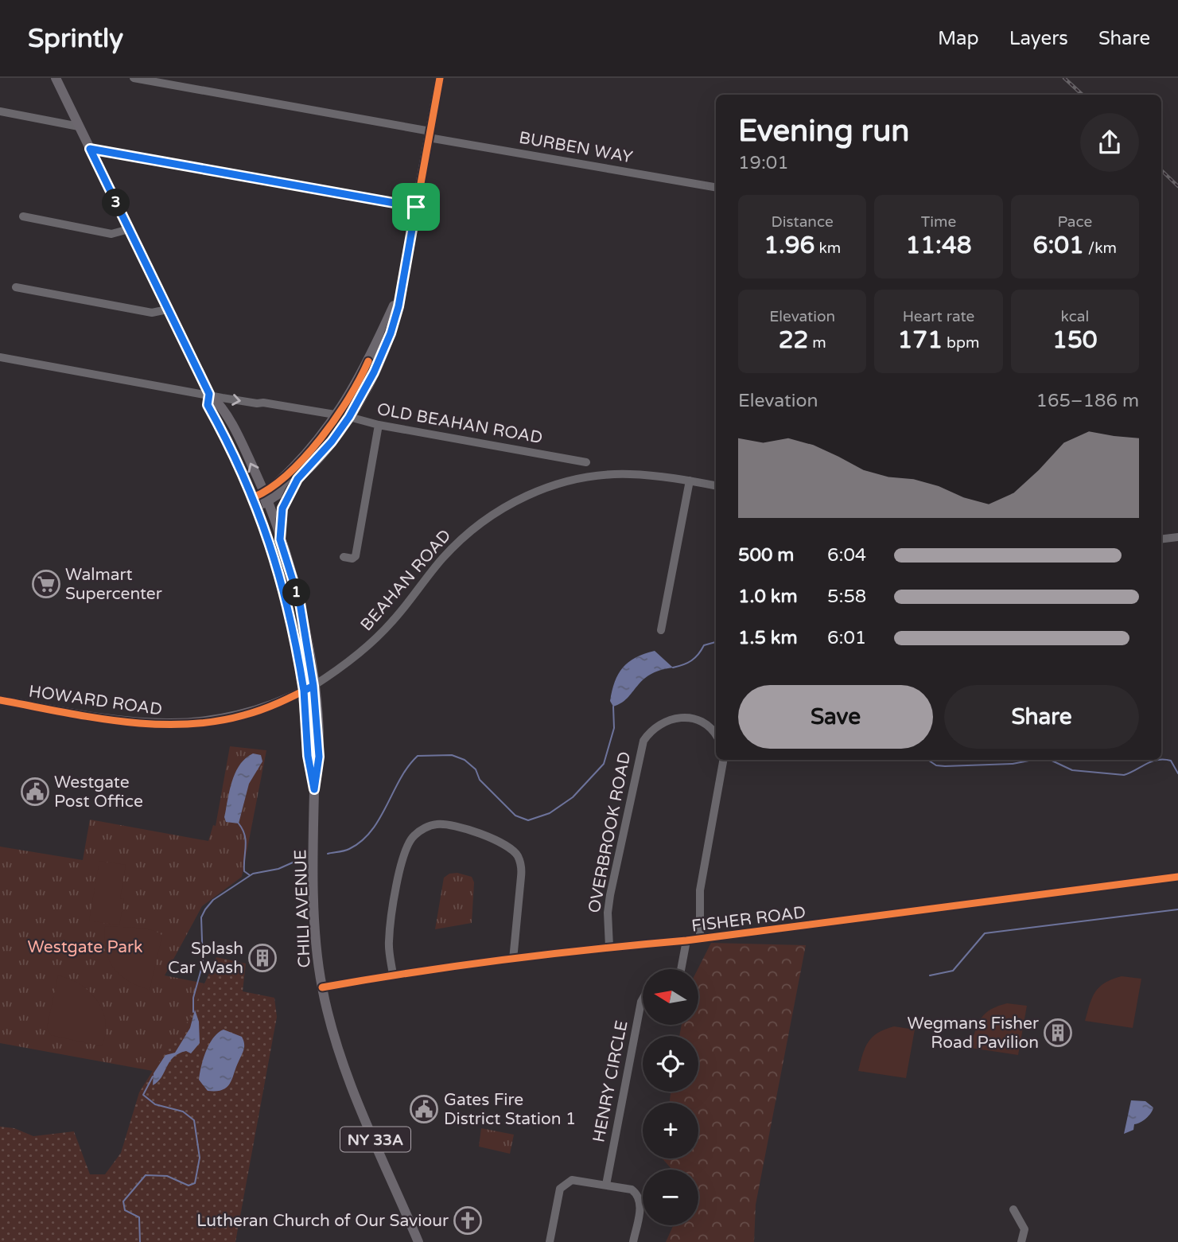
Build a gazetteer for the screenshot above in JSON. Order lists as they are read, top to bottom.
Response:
{
  "streets": {
    "main road": ["HOWARD ROAD", "CHILI AVENUE", "NY 33A"],
    "street": [
      "BURBEN WAY",
      "OLD BEAHAN ROAD",
      "BEAHAN ROAD",
      "OVERBROOK ROAD",
      "FISHER ROAD",
      "HENRY CIRCLE"
    ]
  },
  "crossings": [
    ["OLD BEAHAN ROAD", "CHILI AVENUE"],
    ["BEAHAN ROAD", "HOWARD ROAD"],
    ["BEAHAN ROAD", "CHILI AVENUE"],
    ["HOWARD ROAD", "CHILI AVENUE"],
    ["OVERBROOK ROAD", "FISHER ROAD"],
    ["CHILI AVENUE", "FISHER ROAD"]
  ],
  "parks": ["Westgate Park"],
  "places": {
    "supermarket": ["Walmart Supercenter"],
    "public building": ["Westgate Post Office", "Gates Fire District Station 1"],
    "building": ["Splash Car Wash", "Wegmans Fisher Road Pavilion"],
    "church": ["Lutheran Church of Our Saviour"]
  },
  "north": "left",
  "page": {
    "header": "Sprintly",
    "nav": ["Map", "Layers", "Share"],
    "heading": ["Evening run", "19:01"],
    "pins": ["3", "1"],
    "stats": [
      ["Distance", "1.96 km"],
      ["Time", "11:48"],
      ["Pace", "6:01 /km"],
      ["Elevation", "22 m"],
      ["Heart rate", "171 bpm"],
      ["kcal", "150"]
    ],
    "chart": ["Elevation", "165–186 m"],
    "list": [
      {
        "name": "500 m",
        "note": "6:04"
      },
      {
        "name": "1.0 km",
        "note": "5:58"
      },
      {
        "name": "1.5 km",
        "note": "6:01"
      }
    ],
    "buttons": ["Save", "Share"],
    "map_buttons": ["+", "−"]
  }
}
